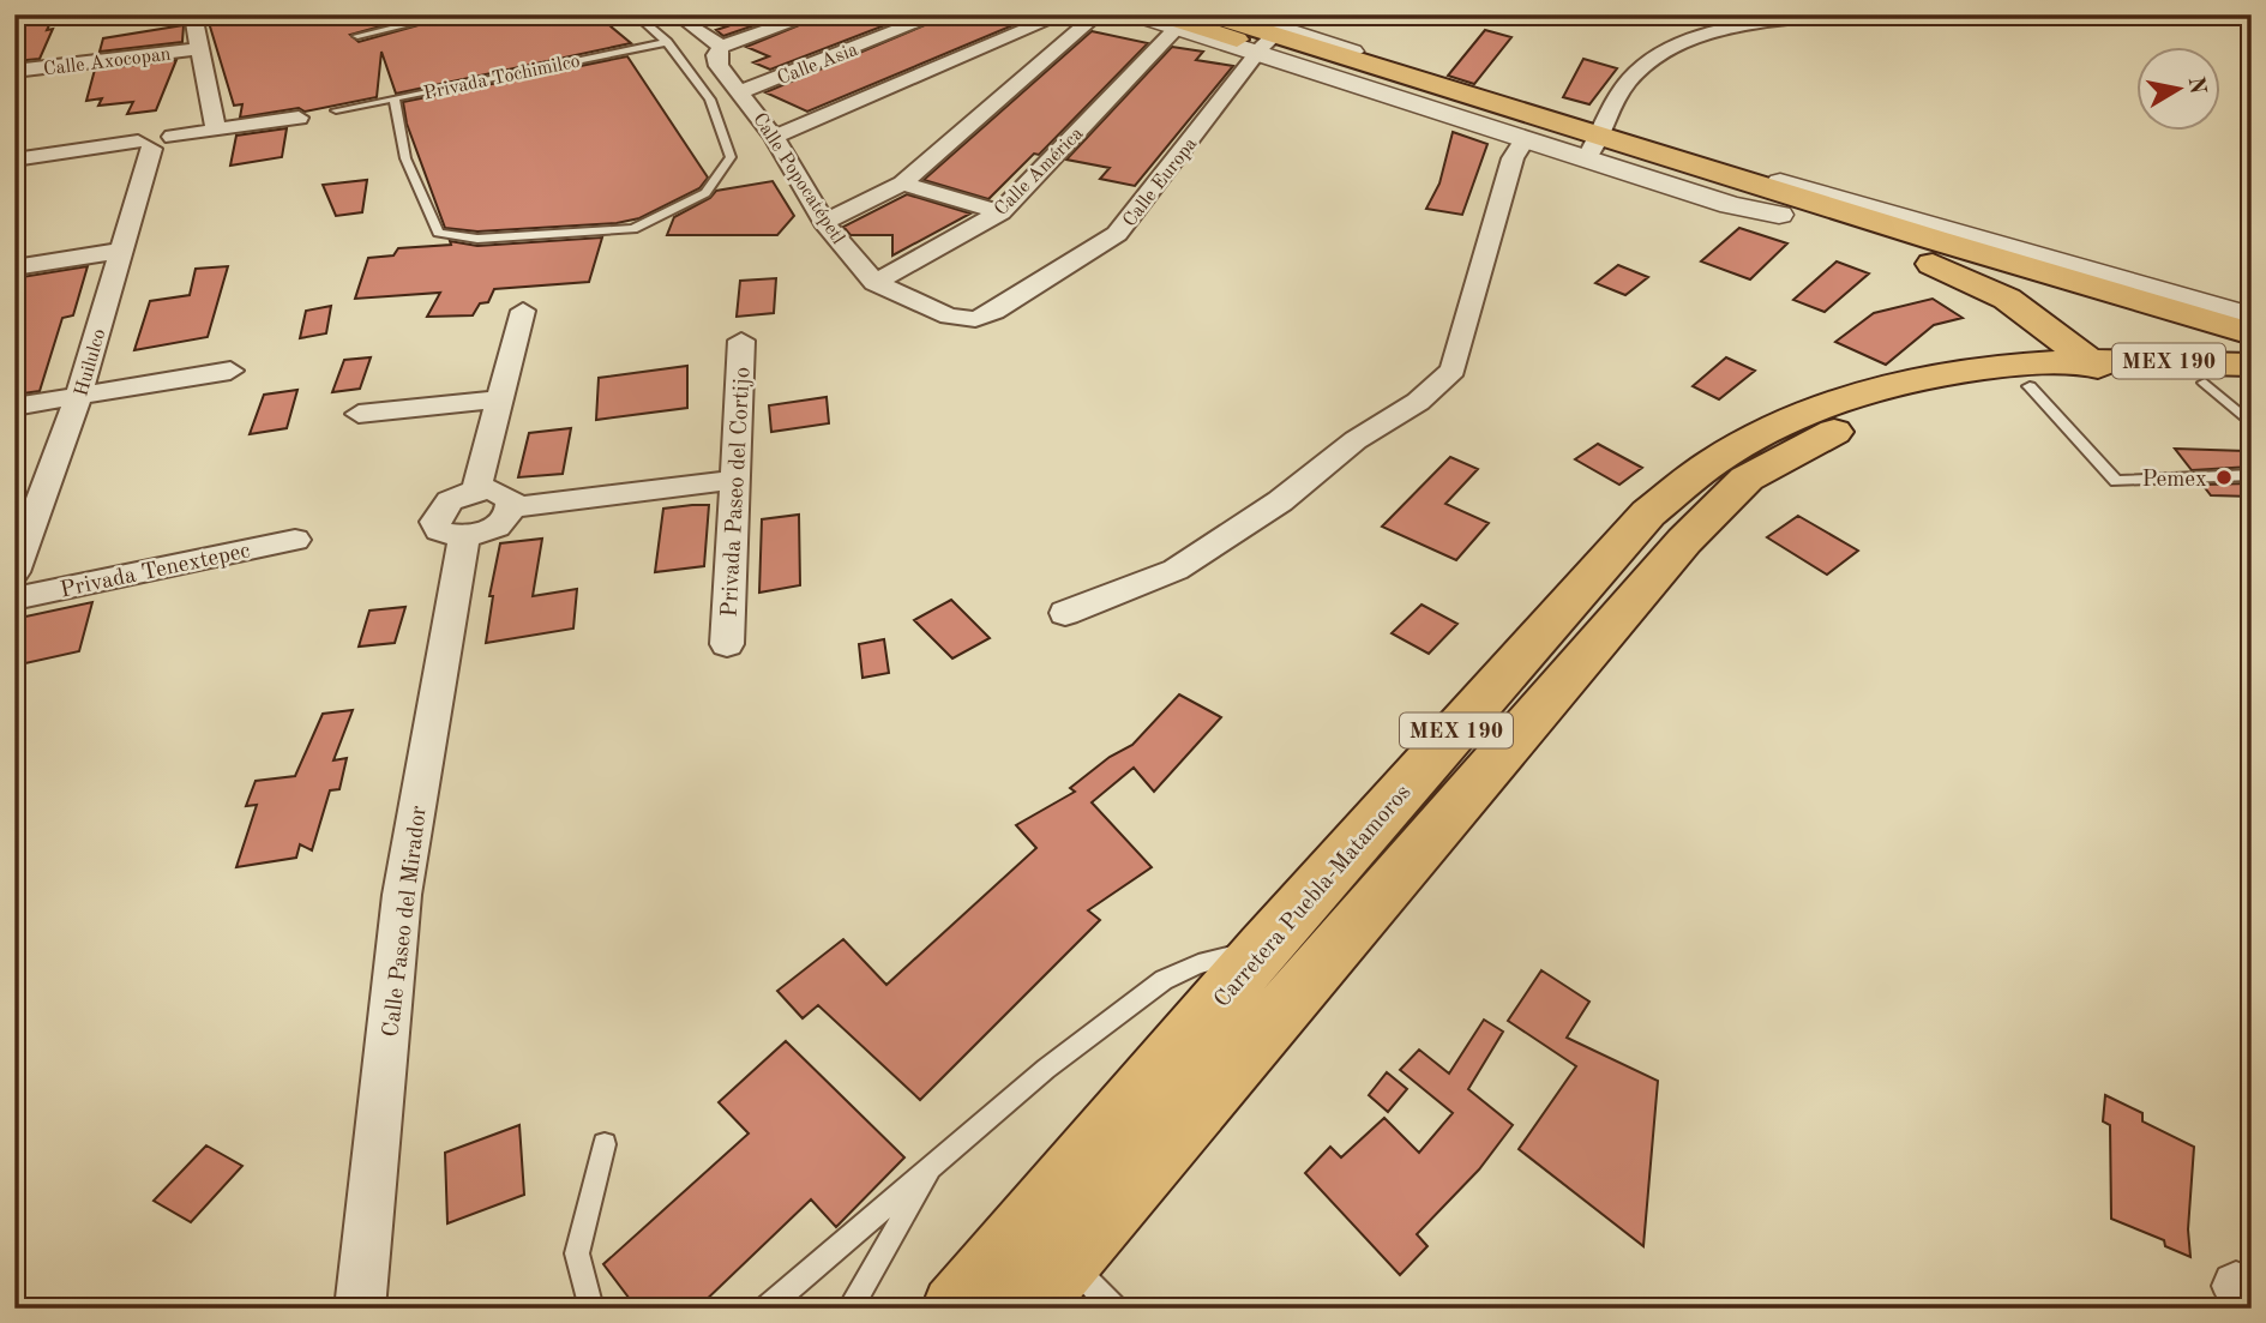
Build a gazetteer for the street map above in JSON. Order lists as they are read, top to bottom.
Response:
{
  "streets": {
    "main road": ["MEX 190", "Carretera Puebla-Matamoros"],
    "street": [
      "Calle Axocopan",
      "Calle Asia",
      "Calle América",
      "Calle Popocatépetl",
      "Calle Europa",
      "Huilulco",
      "Privada Paseo del Cortijo",
      "Privada Tenextepec",
      "Calle Paseo del Mirador"
    ],
    "lane": ["Privada Tochimilco"]
  },
  "crossings": [
    ["Calle Asia", "Calle Popocatépetl"],
    ["Calle América", "Calle Popocatépetl"],
    ["Calle Popocatépetl", "Calle Europa"]
  ],
  "places": ["Pemex"],
  "north": "right"
}
